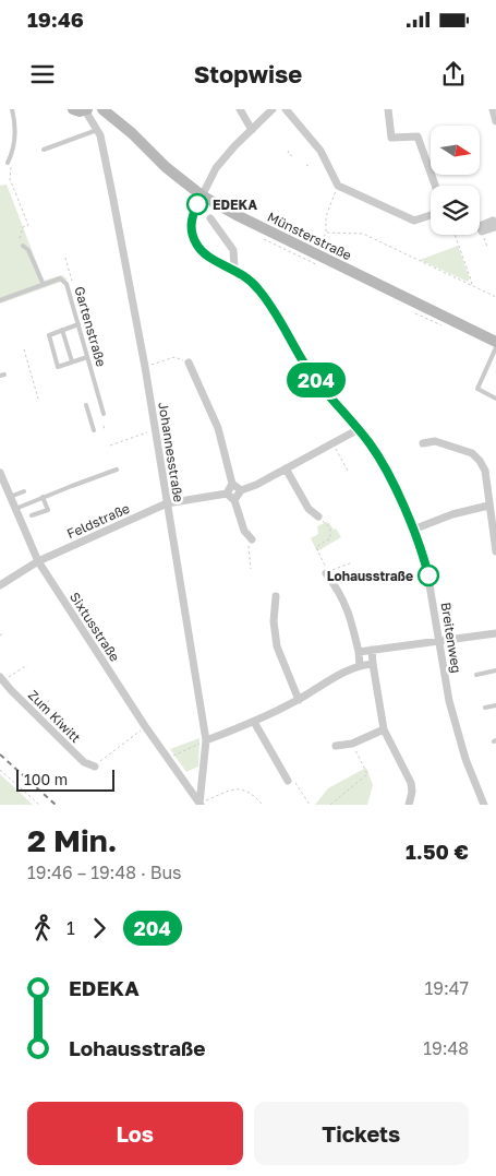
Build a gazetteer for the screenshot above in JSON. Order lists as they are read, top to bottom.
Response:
{
  "streets": {
    "main road": ["Münsterstraße"],
    "street": [
      "Johannesstraße",
      "Feldstraße",
      "Sixtusstraße",
      "Breitenweg",
      "Zum Kiwitt"
    ],
    "lane": ["Gartenstraße"]
  },
  "crossings": [
    ["Münsterstraße", "Breitenweg"],
    ["Johannesstraße", "Feldstraße"],
    ["Johannesstraße", "Sixtusstraße"],
    ["Feldstraße", "Sixtusstraße"]
  ],
  "places": ["EDEKA", "Lohausstraße"],
  "lines": ["bus line 204"],
  "scale_bar": "100 m",
  "north": "right",
  "page": {
    "status": "19:46",
    "header": "Stopwise",
    "on_map": "204",
    "scale": "100 m",
    "heading": ["2 Min.", "19:46 – 19:48 · Bus", "1.50 €"],
    "legs": ["1", "204"],
    "list": [
      {
        "name": "EDEKA",
        "value": "19:47"
      },
      {
        "name": "Lohausstraße",
        "value": "19:48"
      }
    ],
    "buttons": ["Los", "Tickets"]
  }
}
